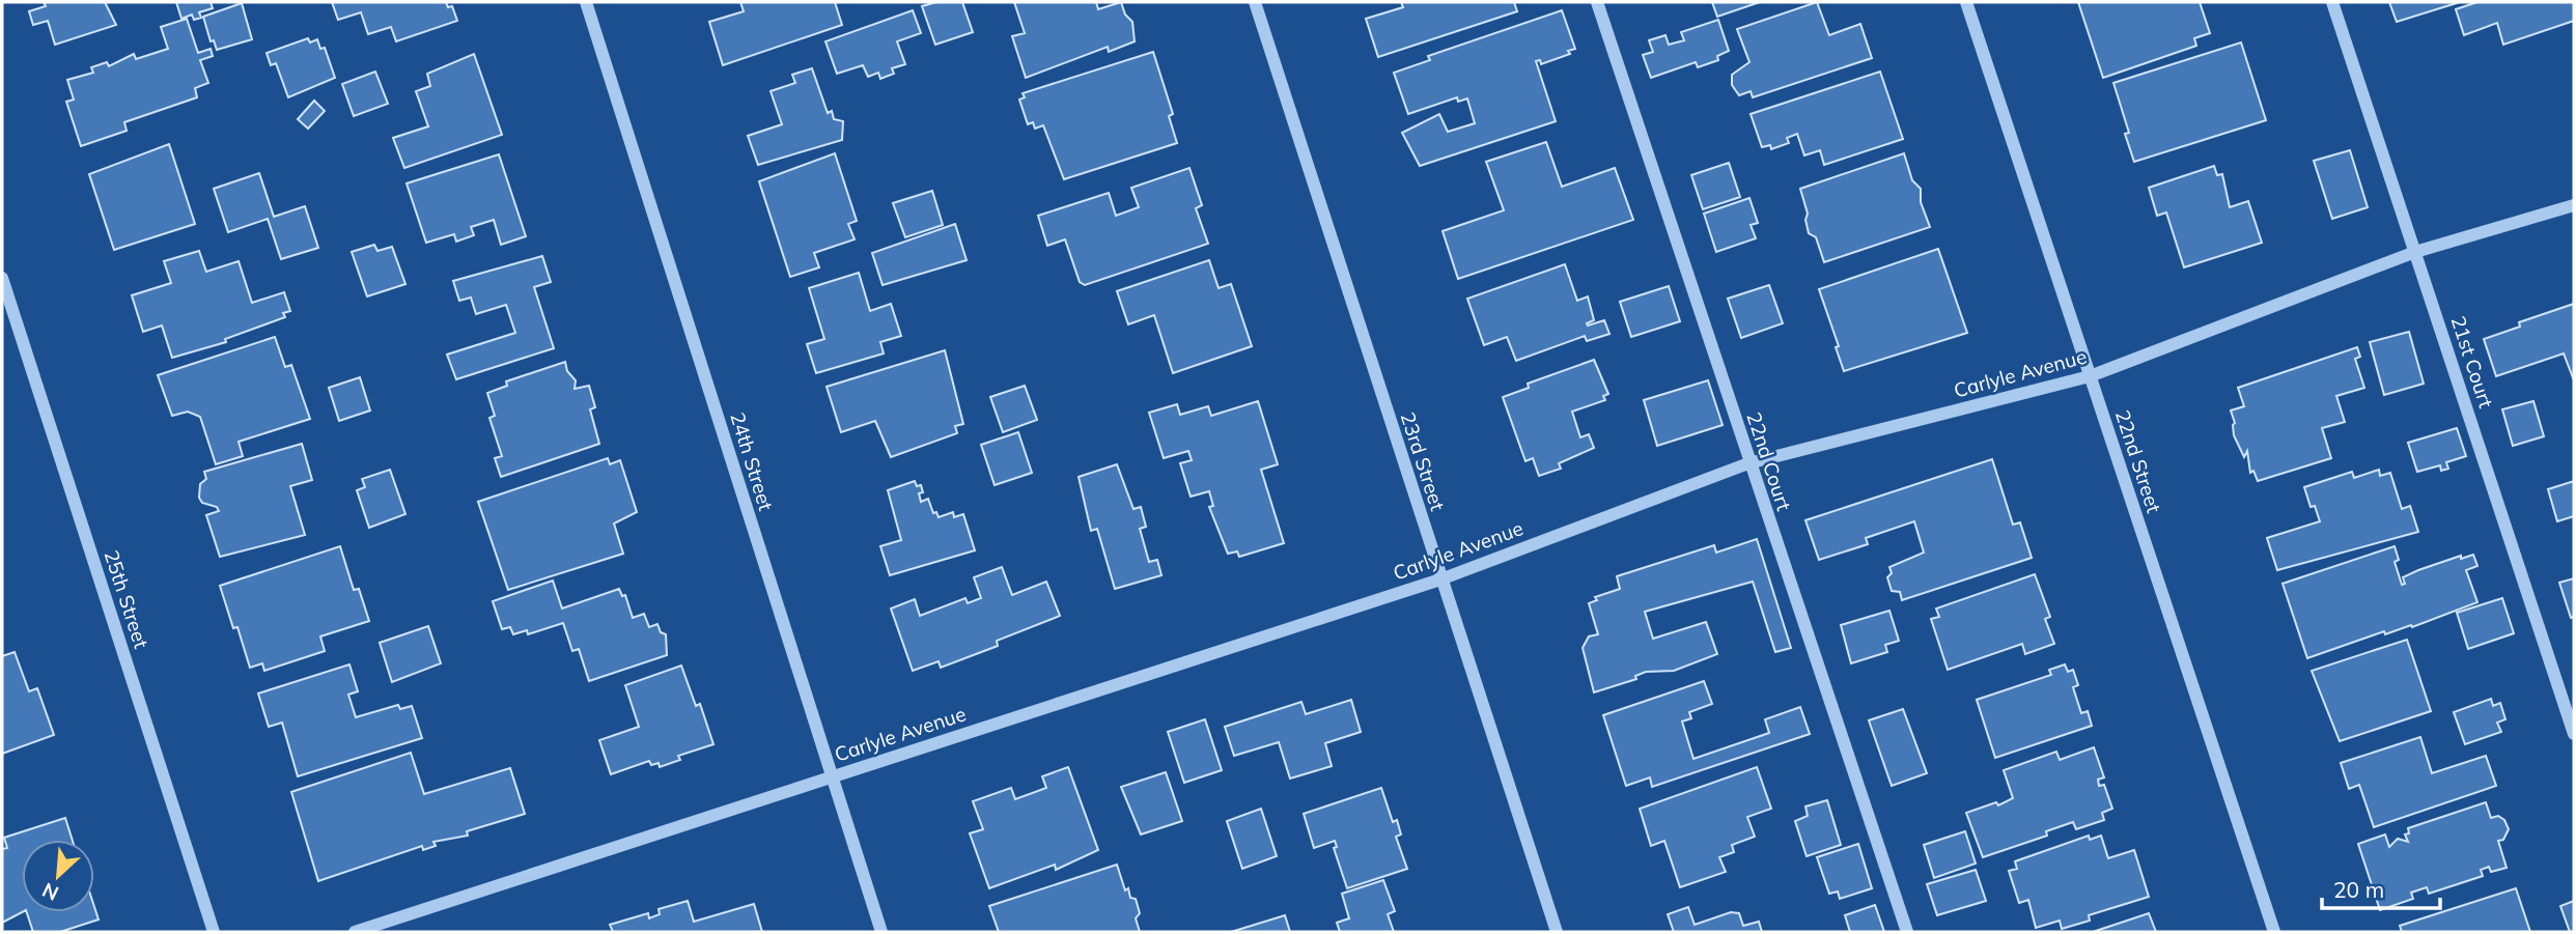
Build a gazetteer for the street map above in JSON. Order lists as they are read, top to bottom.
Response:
{
  "streets": {
    "street": [
      "21st Court",
      "Carlyle Avenue",
      "24th Street",
      "23rd Street",
      "22nd Court",
      "22nd Street",
      "25th Street"
    ]
  },
  "crossings": [
    ["21st Court", "Carlyle Avenue"],
    ["Carlyle Avenue", "24th Street"],
    ["Carlyle Avenue", "23rd Street"],
    ["Carlyle Avenue", "22nd Court"],
    ["Carlyle Avenue", "22nd Street"]
  ],
  "scale_bar": "20 m",
  "north": "bottom left"
}
